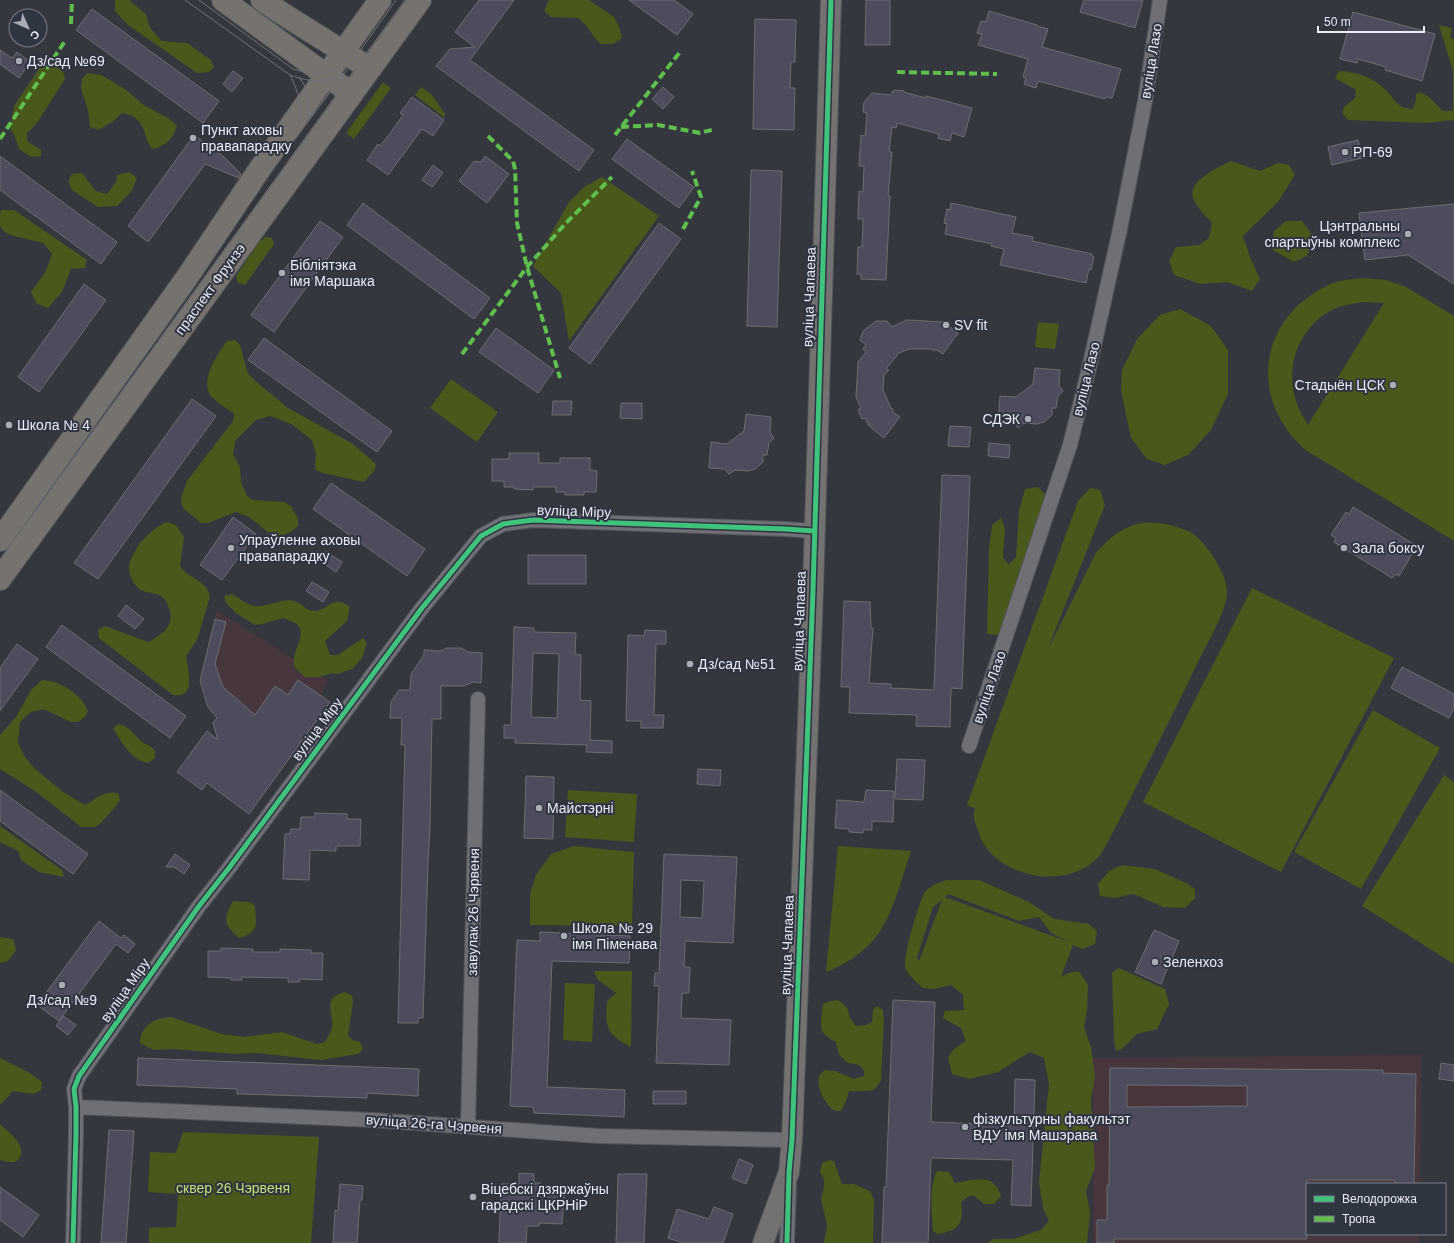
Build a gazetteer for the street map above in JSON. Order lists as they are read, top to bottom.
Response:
{
  "streets": {
    "main road": ["праспект Фрунзэ"],
    "street": [
      "вуліца Лазо",
      "вуліца Чапаева",
      "вуліца Міру",
      "завулак 26 Чэрвеня",
      "вуліца 26-га Чэрвеня"
    ]
  },
  "crossings": [
    ["вуліца Чапаева", "вуліца Міру"],
    ["вуліца Чапаева", "вуліца 26-га Чэрвеня"],
    ["вуліца Міру", "вуліца 26-га Чэрвеня"],
    ["завулак 26 Чэрвеня", "вуліца 26-га Чэрвеня"]
  ],
  "parks": ["сквер 26 Чэрвеня"],
  "places": [
    "Дз/сад №69",
    "Пункт аховы правапарадку",
    "РП-69",
    "Цэнтральны спартыўны комплекс",
    "Бібліятэка імя Маршака",
    "SV fit",
    "Стадыён ЦСК",
    "СДЭК",
    "Школа № 4",
    "Упраўленне аховы правапарадку",
    "Зала боксу",
    "Дз/сад №51",
    "Майстэрні",
    "Школа № 29 імя Піменава",
    "Зеленхоз",
    "Дз/сад №9",
    "фізкультурны факультэт ВДУ імя Машэрава",
    "Віцебскі дзяржаўны гарадскі ЦКРНіР"
  ],
  "legend": ["Велодорожка", "Тропа"],
  "scale_bar": "50 m",
  "north": "bottom right"
}
